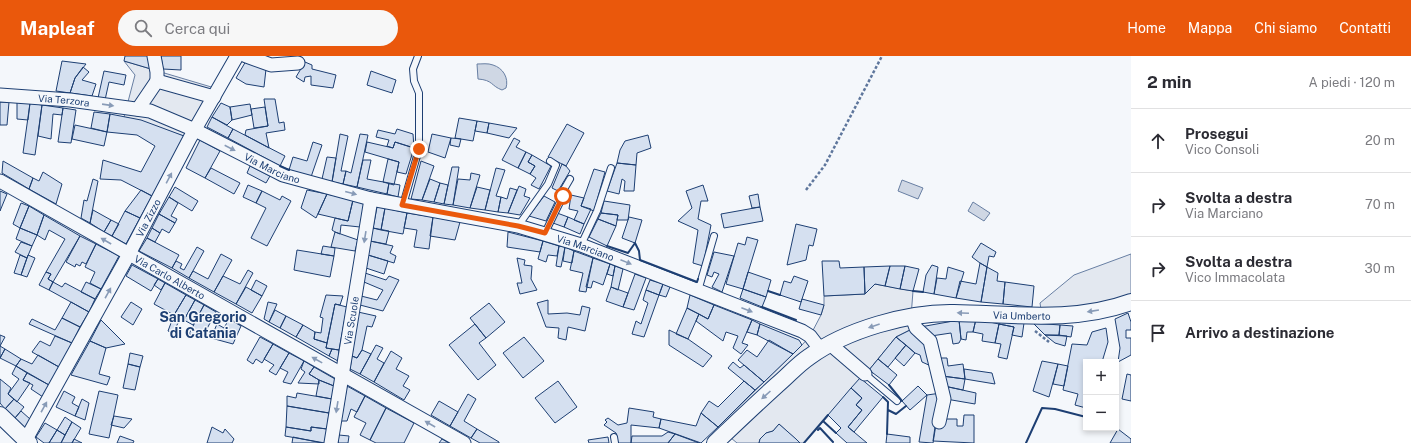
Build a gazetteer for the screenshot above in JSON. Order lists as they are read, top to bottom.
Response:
{
  "streets": {
    "street": [
      "Via Terzora",
      "Via Marciano",
      "Via Zizzo",
      "Via Carlo Alberto",
      "Via Umberto",
      "Via Scuole"
    ]
  },
  "crossings": [
    ["Via Terzora", "Via Marciano"],
    ["Via Terzora", "Via Zizzo"],
    ["Via Marciano", "Via Zizzo"],
    ["Via Marciano", "Via Umberto"],
    ["Via Marciano", "Via Scuole"],
    ["Via Zizzo", "Via Carlo Alberto"],
    ["Via Carlo Alberto", "Via Scuole"]
  ],
  "one_way": [
    "Via Terzora",
    "Via Marciano",
    "Via Zizzo",
    "Via Carlo Alberto",
    "Via Umberto",
    "Via Scuole"
  ],
  "districts": ["San Gregorio di Catania"],
  "page": {
    "header": "Mapleaf",
    "search": "Cerca qui",
    "nav": [
      "Home",
      "Mappa",
      "Chi siamo",
      "Contatti"
    ],
    "heading": ["2 min", "A piedi · 120 m"],
    "list": [
      ["Prosegui", "Vico Consoli", "20 m"],
      ["Svolta a destra", "Via Marciano", "70 m"],
      ["Svolta a destra", "Vico Immacolata", "30 m"],
      "Arrivo a destinazione"
    ],
    "map_buttons": ["+", "−"]
  }
}
